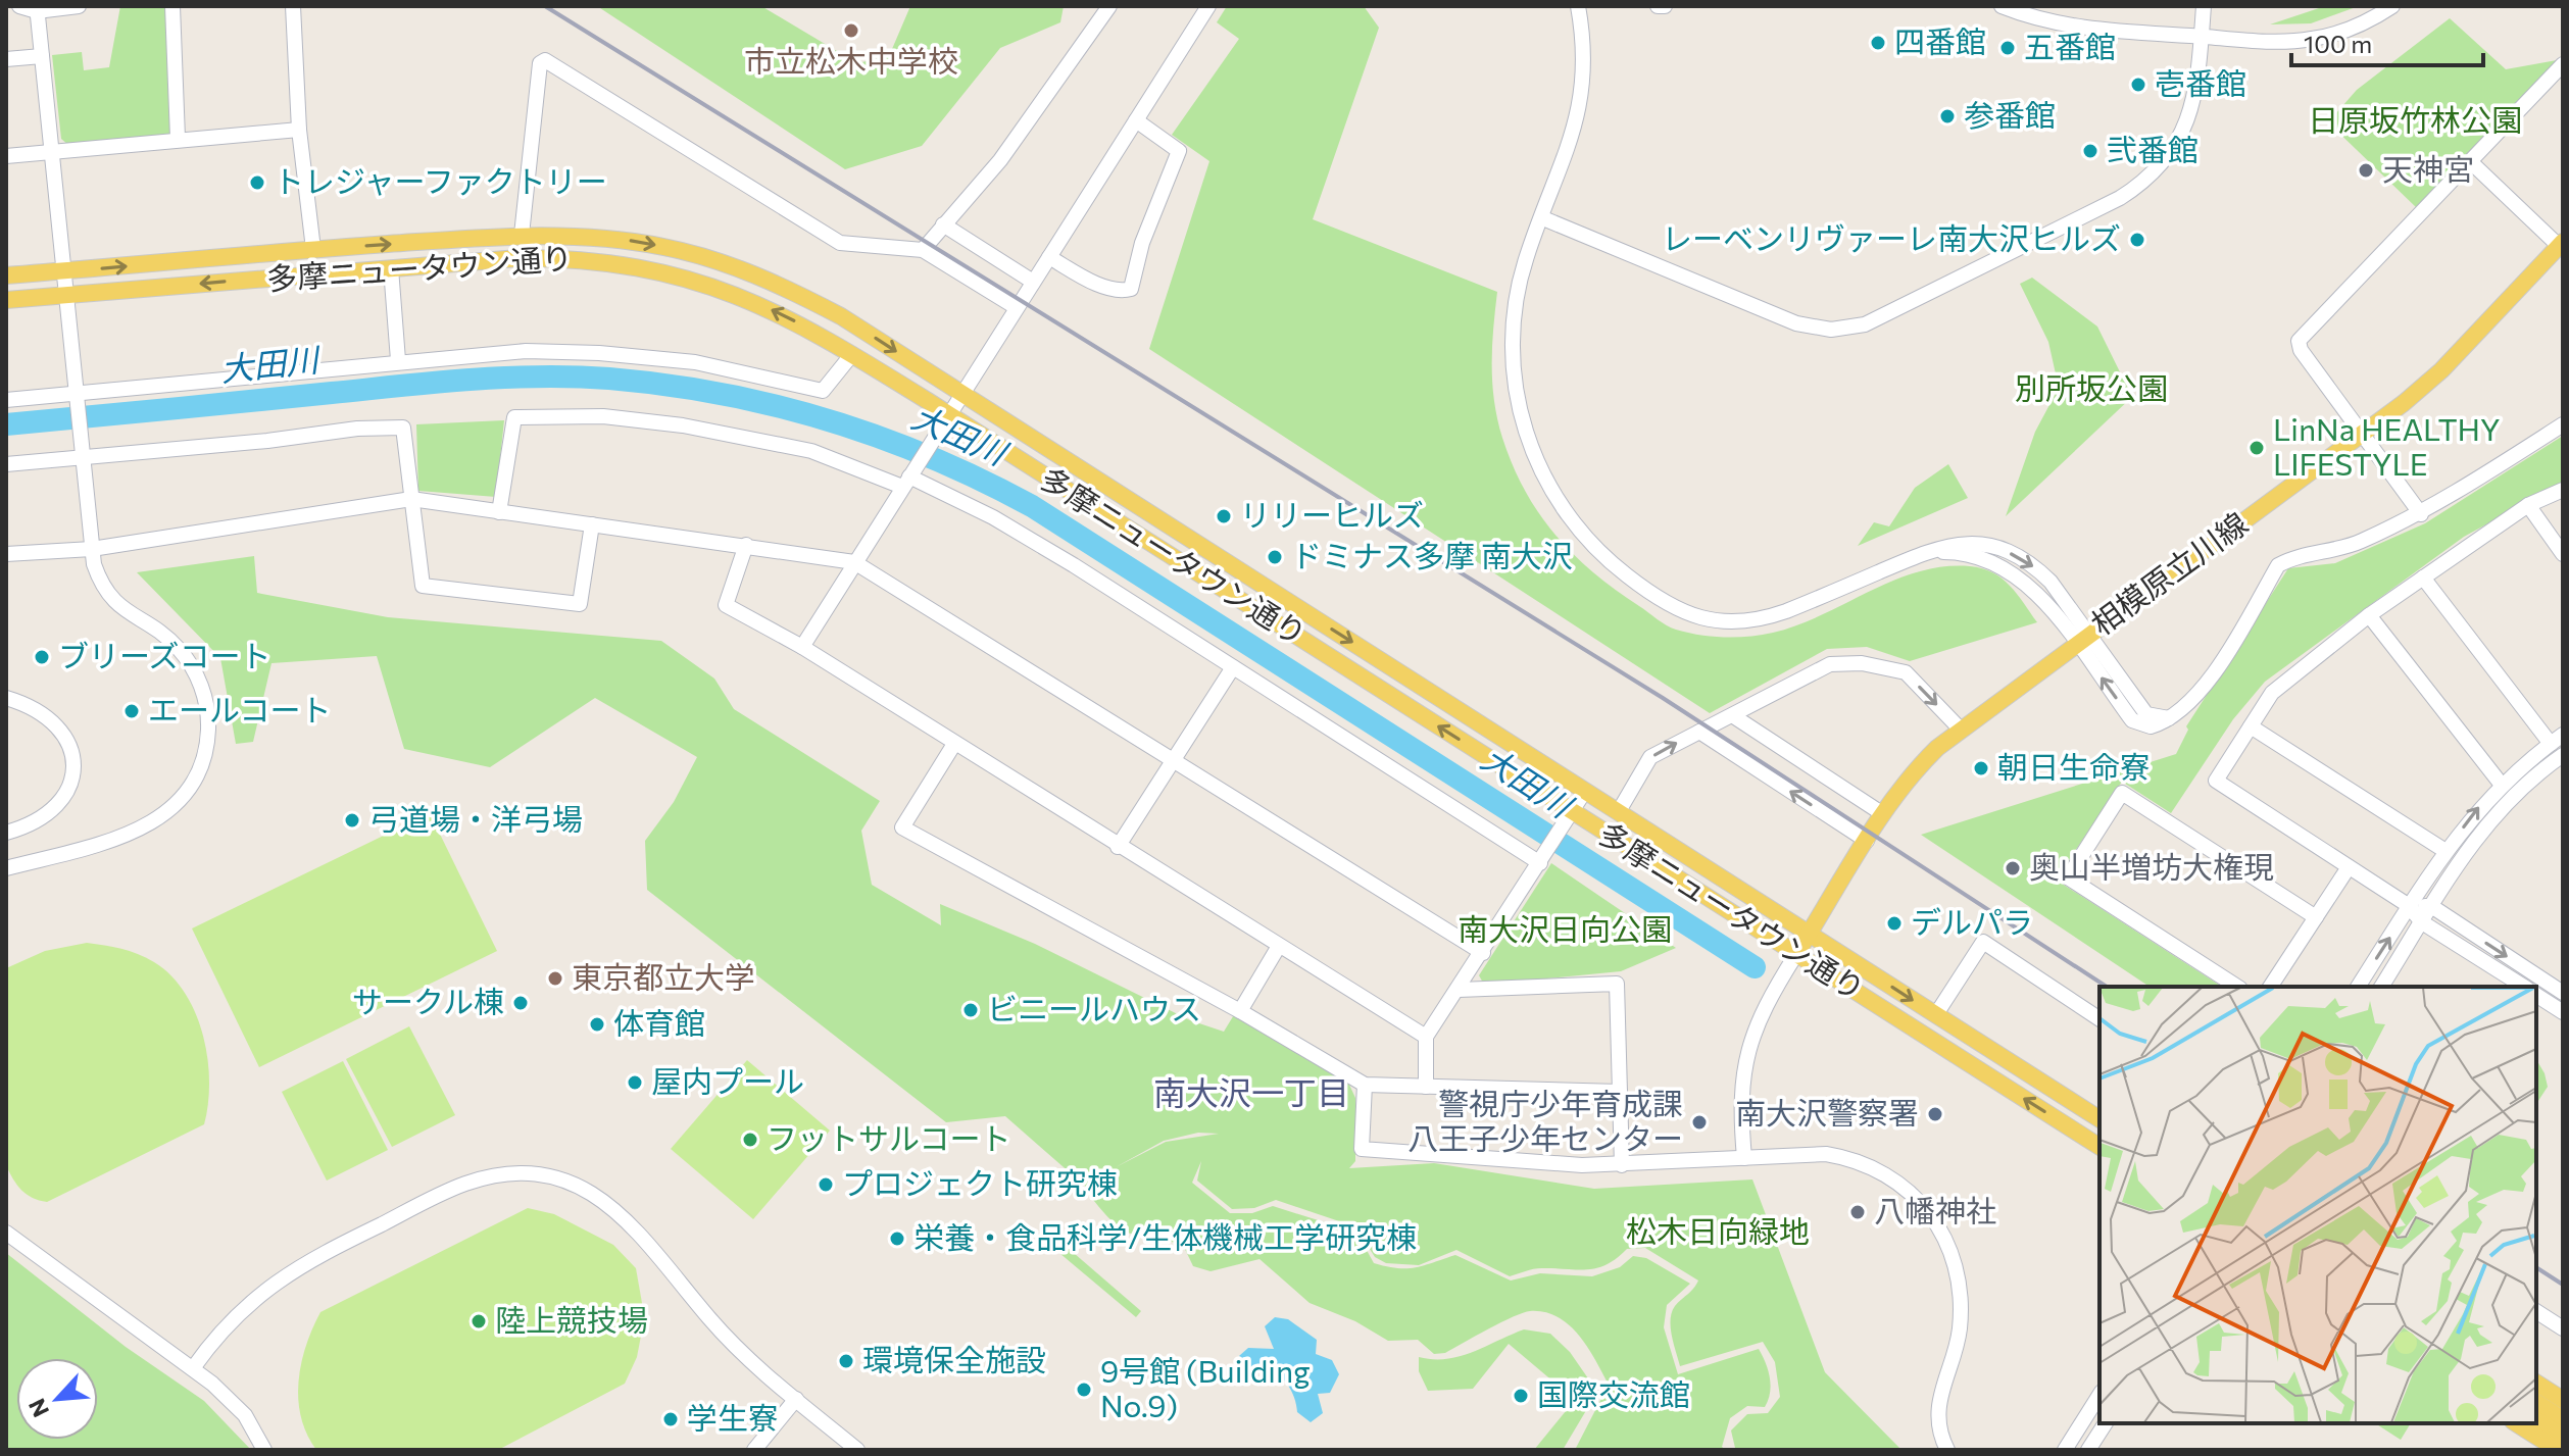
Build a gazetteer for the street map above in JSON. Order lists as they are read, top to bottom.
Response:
{
  "streets": {
    "main road": ["多摩ニュータウン通り", "相模原立川線"]
  },
  "crossings": [
    ["多摩ニュータウン通り", "相模原立川線"]
  ],
  "districts": ["南大沢一丁目"],
  "water": ["大田川"],
  "parks": [
    "日原坂竹林公園",
    "別所坂公園",
    "南大沢日向公園",
    "松木日向緑地"
  ],
  "places": [
    "市立松木中学校",
    "四番館",
    "五番館",
    "壱番館",
    "参番館",
    "弐番館",
    "天神宮",
    "トレジャーファクトリー",
    "レーベンリヴァーレ南大沢ヒルズ",
    "LinNa HEALTHY LIFESTYLE",
    "リリーヒルズ",
    "ドミナス多摩 南大沢",
    "ブリーズコート",
    "エールコート",
    "朝日生命寮",
    "弓道場・洋弓場",
    "奥山半増坊大権現",
    "デルパラ",
    "東京都立大学",
    "サークル棟",
    "ビニールハウス",
    "体育館",
    "屋内プール",
    "南大沢警察署",
    "警視庁少年育成課 八王子少年センター",
    "フットサルコート",
    "プロジェクト研究棟",
    "八幡神社",
    "栄養・食品科学/生体機械工学研究棟",
    "陸上競技場",
    "環境保全施設",
    "9号館 (Building No.9)",
    "国際交流館",
    "学生寮"
  ],
  "scale_bar": "100 m",
  "north": "bottom left"
}
